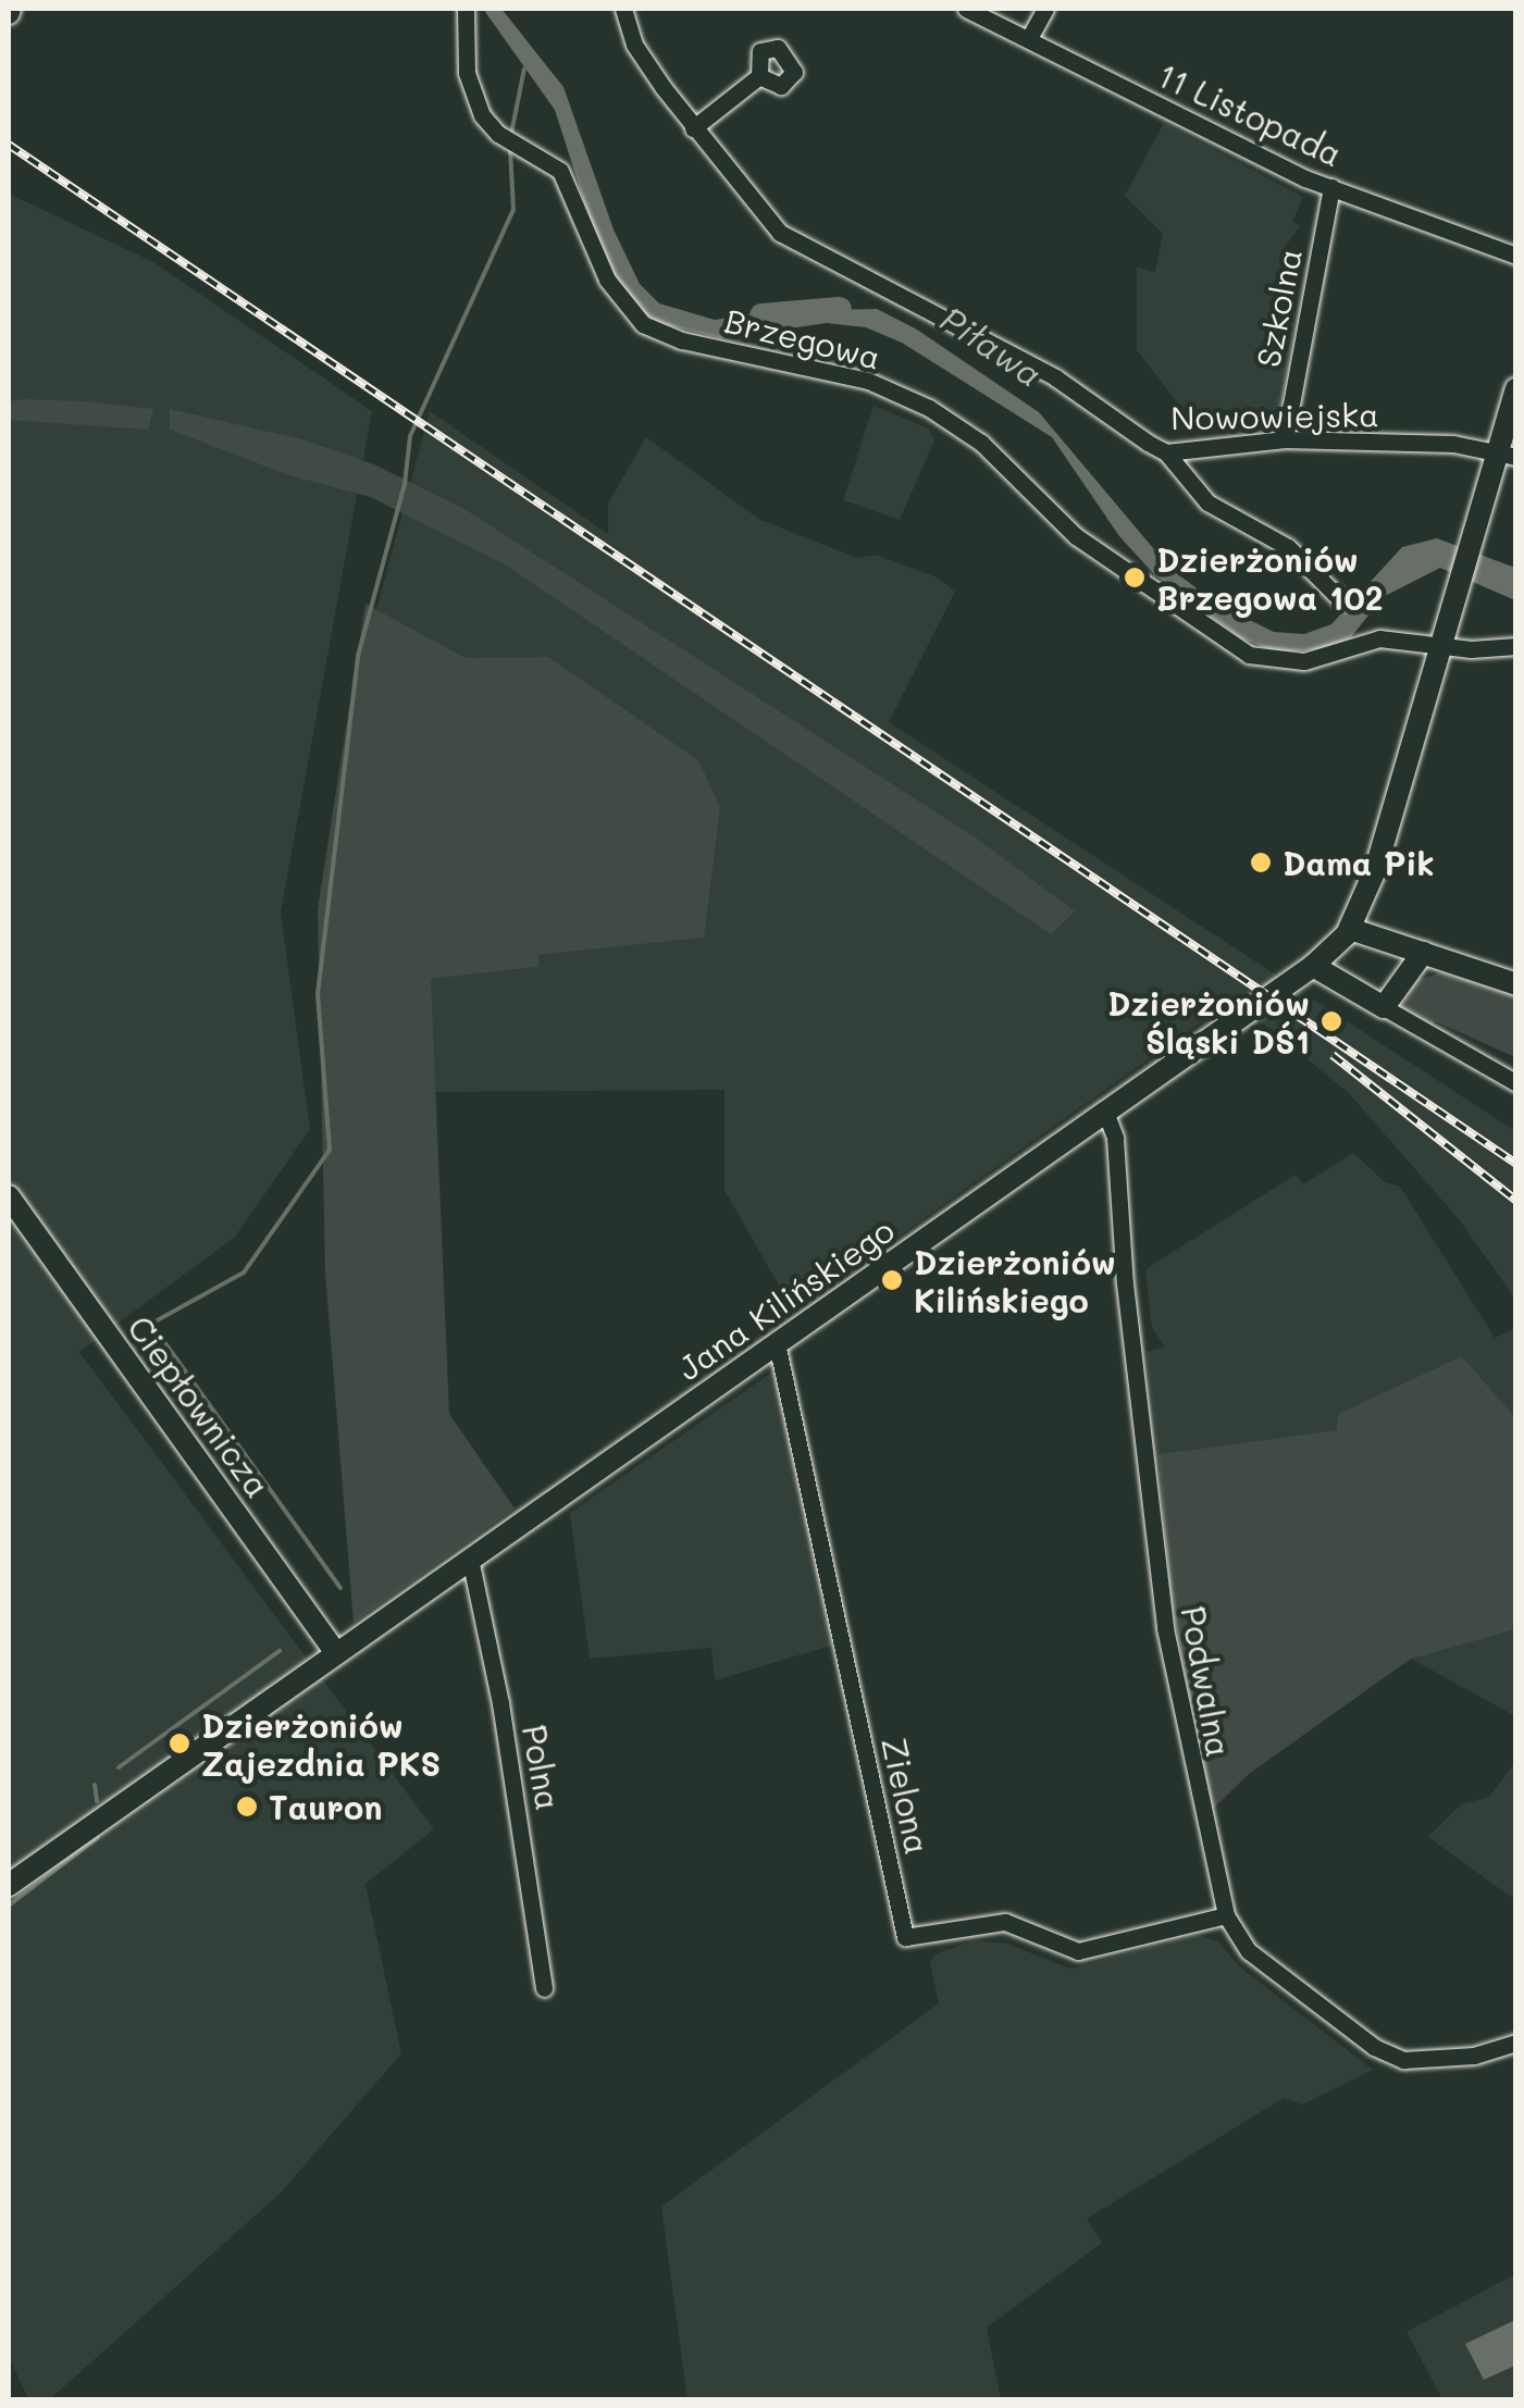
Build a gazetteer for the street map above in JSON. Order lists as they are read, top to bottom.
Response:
{
  "streets": {
    "street": [
      "11 Listopada",
      "Szkolna",
      "Brzegowa",
      "Nowowiejska",
      "Jana Kilińskiego",
      "Ciepłownicza",
      "Podwalna",
      "Polna",
      "Zielona"
    ]
  },
  "crossings": [
    ["11 Listopada", "Szkolna"],
    ["Szkolna", "Nowowiejska"],
    ["Brzegowa", "Jana Kilińskiego"],
    ["Nowowiejska", "Jana Kilińskiego"],
    ["Jana Kilińskiego", "Ciepłownicza"],
    ["Jana Kilińskiego", "Podwalna"],
    ["Jana Kilińskiego", "Polna"],
    ["Jana Kilińskiego", "Zielona"],
    ["Podwalna", "Zielona"]
  ],
  "water": ["Piława"],
  "places": [
    "Dzierżoniów Brzegowa 102",
    "Dama Pik",
    "Dzierżoniów Śląski DŚ1",
    "Dzierżoniów Kilińskiego",
    "Dzierżoniów Zajezdnia PKS",
    "Tauron"
  ]
}
